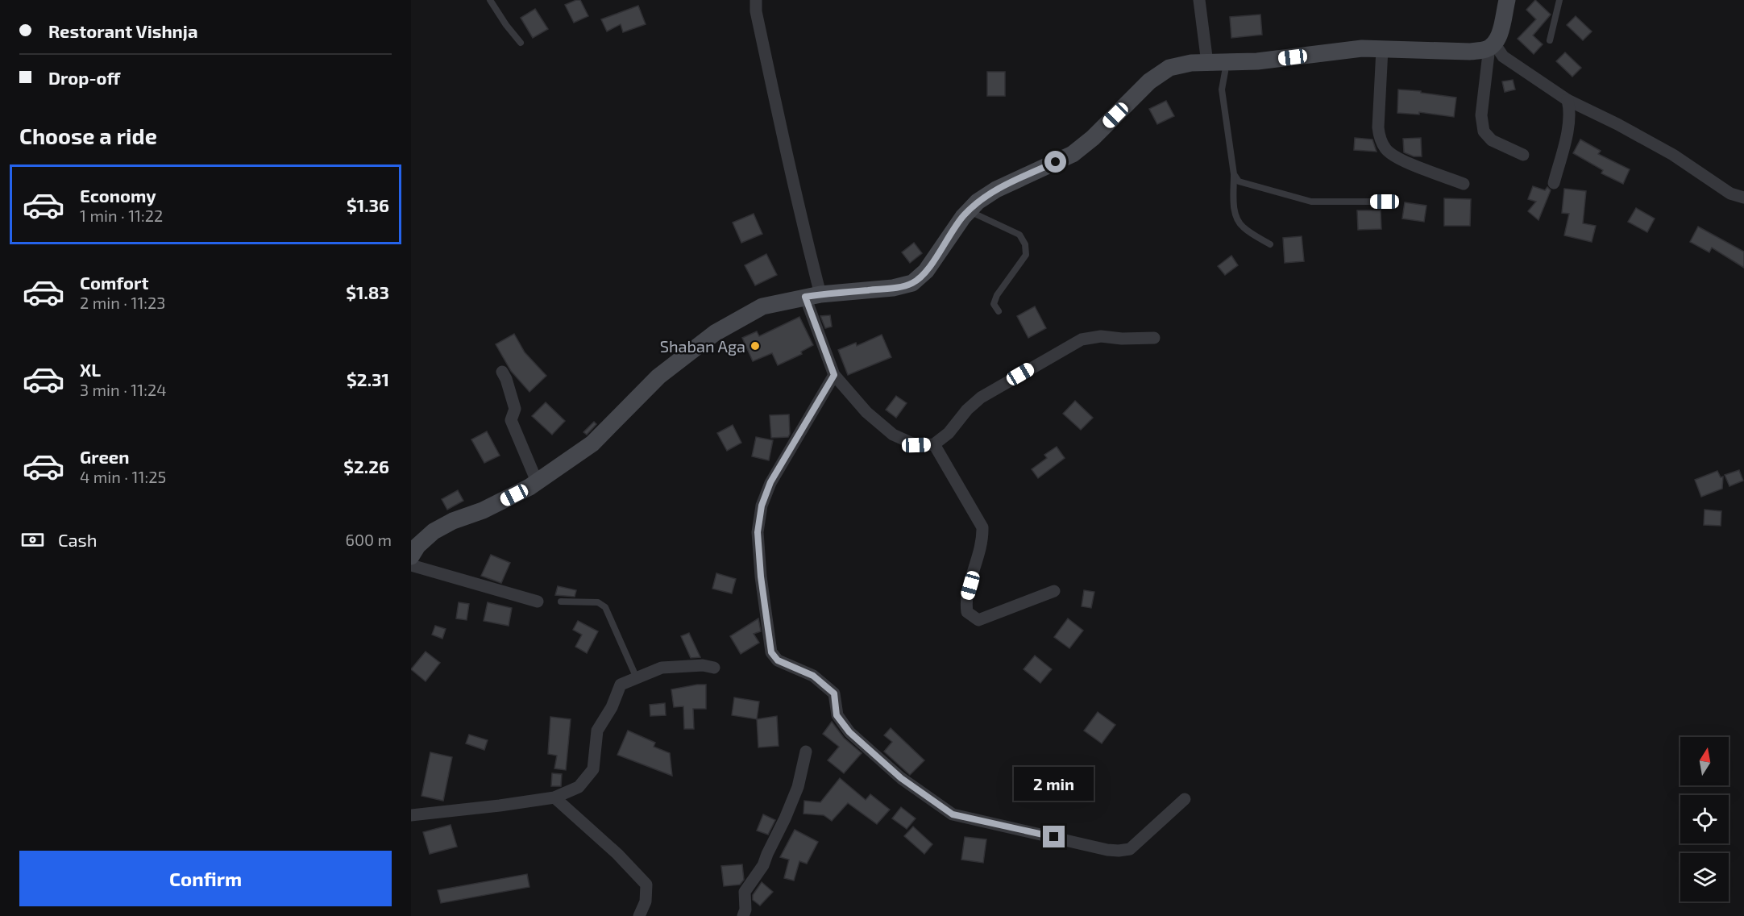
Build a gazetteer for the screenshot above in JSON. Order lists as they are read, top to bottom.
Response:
{
  "places": ["Shaban Aga"],
  "north": "top",
  "page": {
    "banner": ["Restorant Vishnja", "Drop-off"],
    "heading": "Choose a ride",
    "list": [
      {
        "name": "Economy",
        "note": "1 min · 11:22",
        "value": "$1.36"
      },
      {
        "name": "Comfort",
        "note": "2 min · 11:23",
        "value": "$1.83"
      },
      {
        "name": "XL",
        "note": "3 min · 11:24",
        "value": "$2.31"
      },
      {
        "name": "Green",
        "note": "4 min · 11:25",
        "value": "$2.26"
      }
    ],
    "pay": ["Cash", "600 m"],
    "bubble": "2 min",
    "buttons": "Confirm"
  }
}
